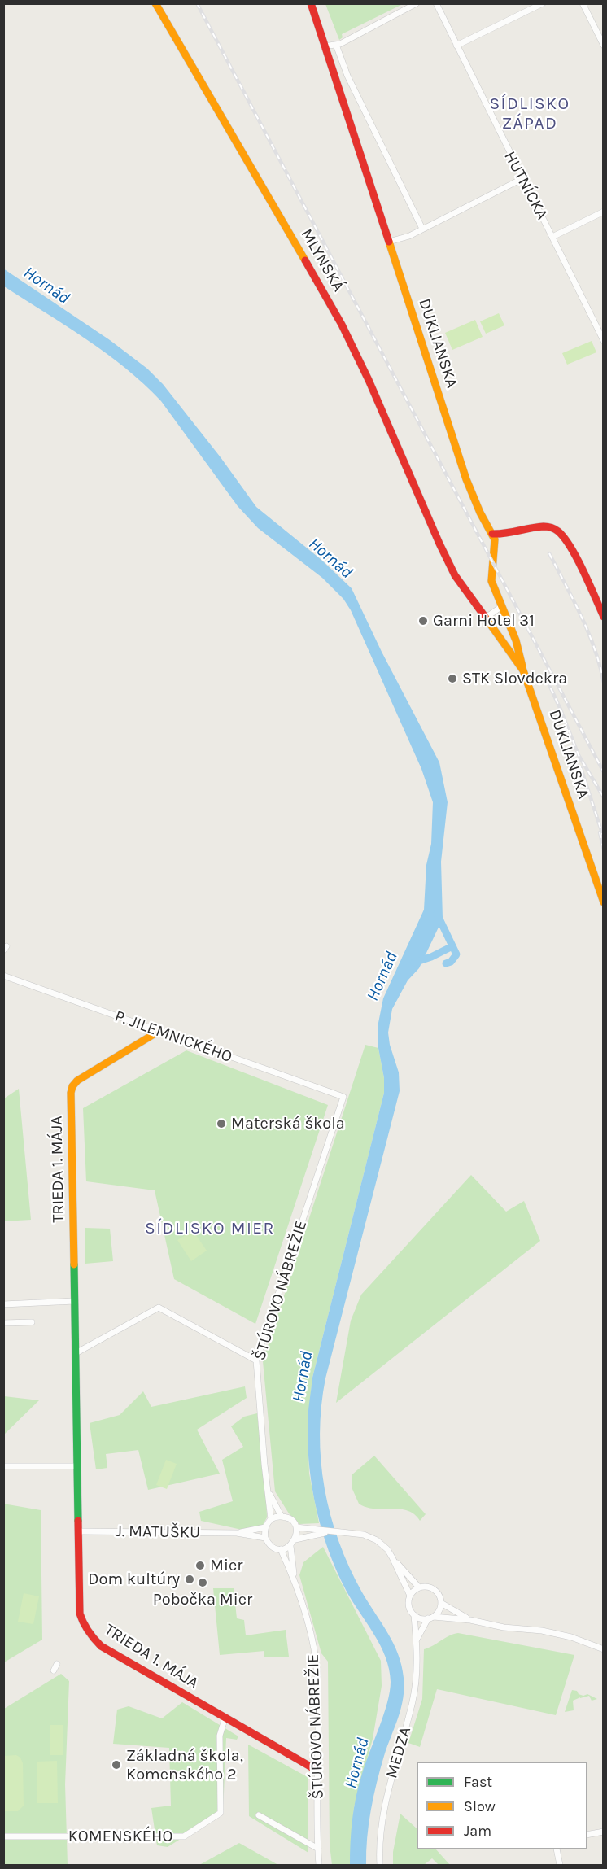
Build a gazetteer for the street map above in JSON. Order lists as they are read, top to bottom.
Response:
{
  "streets": {
    "street": [
      "HUTNÍCKA",
      "MLYNSKÁ",
      "DUKLIANSKA",
      "P. JILEMNICKÉHO",
      "TRIEDA 1. MÁJA",
      "ŠTÚROVO NÁBREŽIE",
      "J. MATUŠKU",
      "MEDZA",
      "KOMENSKÉHO"
    ]
  },
  "crossings": [
    ["MLYNSKÁ", "DUKLIANSKA"],
    ["P. JILEMNICKÉHO", "TRIEDA 1. MÁJA"],
    ["P. JILEMNICKÉHO", "ŠTÚROVO NÁBREŽIE"],
    ["TRIEDA 1. MÁJA", "ŠTÚROVO NÁBREŽIE"],
    ["TRIEDA 1. MÁJA", "J. MATUŠKU"],
    ["TRIEDA 1. MÁJA", "KOMENSKÉHO"]
  ],
  "districts": ["SÍDLISKO ZÁPAD", "SÍDLISKO MIER"],
  "water": ["Hornád"],
  "places": [
    "Garni Hotel 31",
    "STK Slovdekra",
    "Materská škola",
    "Mier",
    "Dom kultúry",
    "Pobočka Mier",
    "Základná škola, Komenského 2"
  ],
  "legend": ["Fast", "Slow", "Jam"]
}
